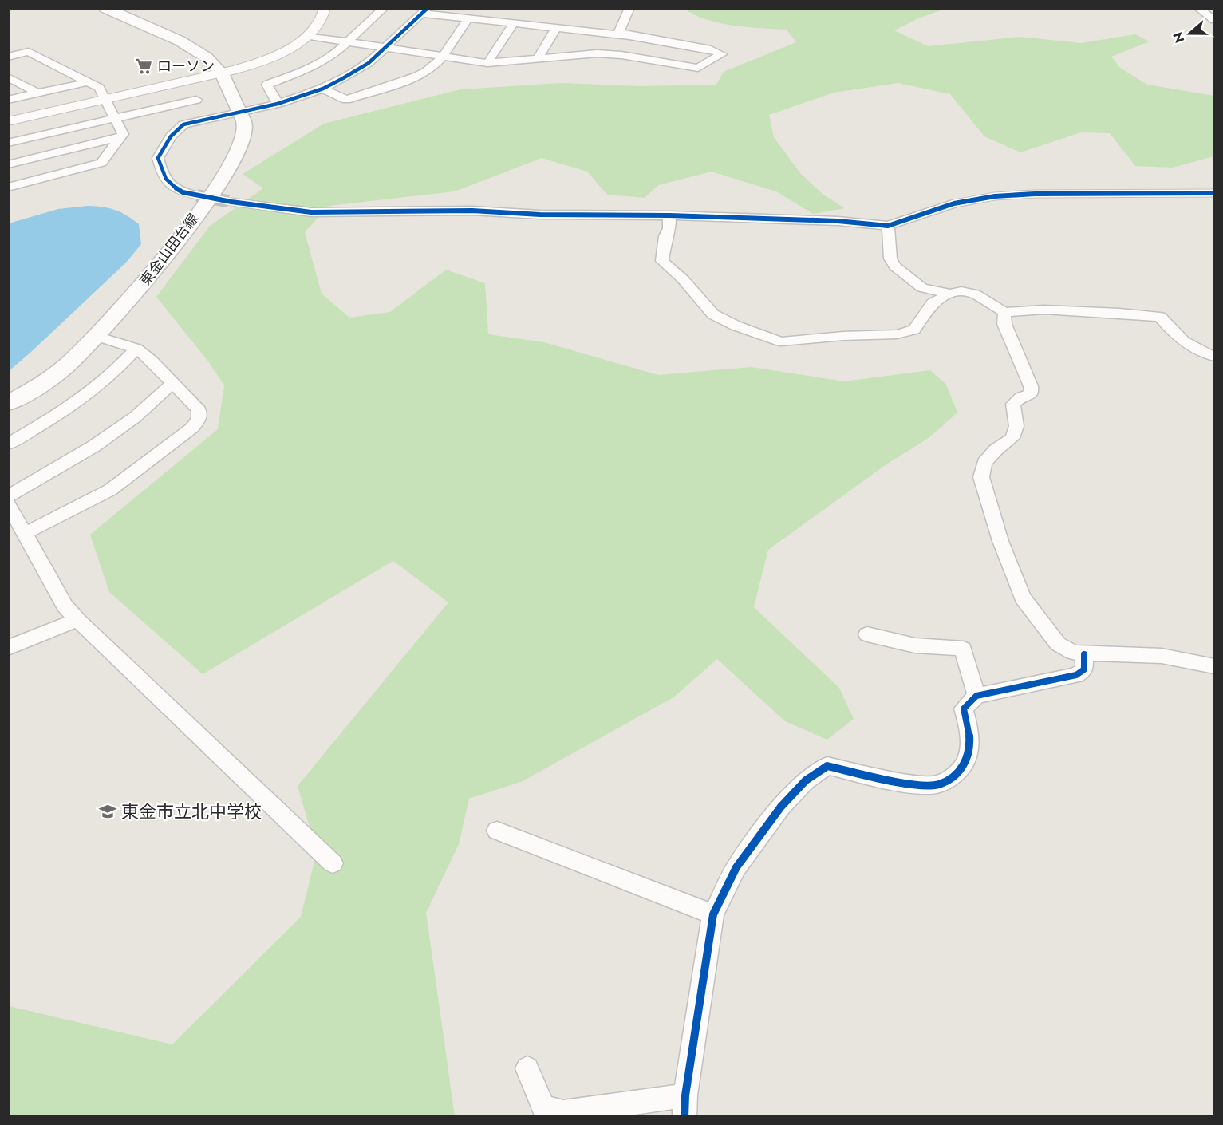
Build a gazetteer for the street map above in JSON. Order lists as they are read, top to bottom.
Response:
{
  "streets": {
    "main road": ["東金山田台線"]
  },
  "places": {
    "supermarket": ["ローソン"],
    "school or university": ["東金市立北中学校"]
  },
  "north": "left"
}
